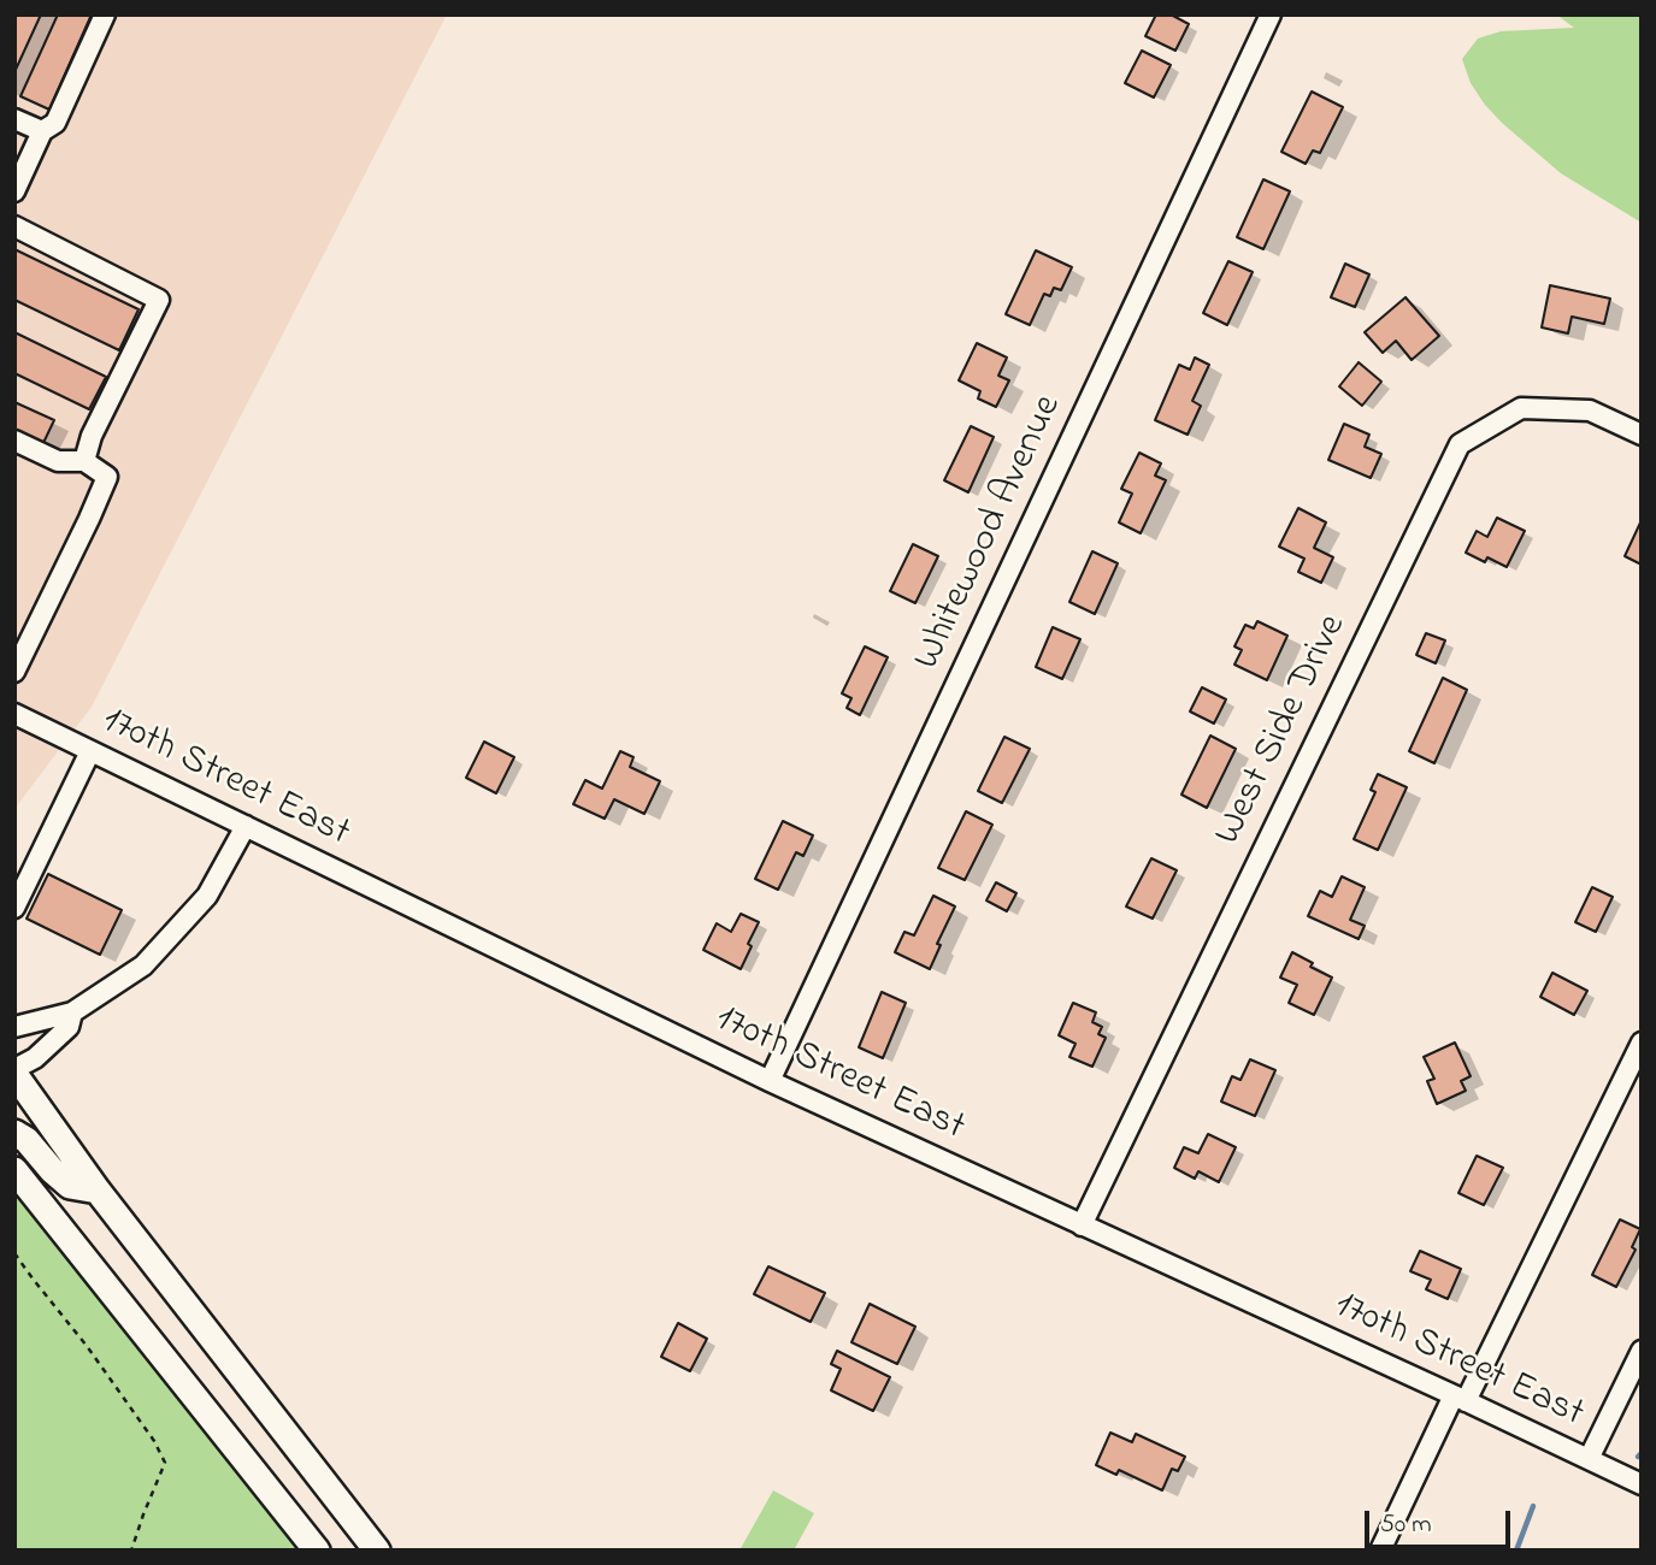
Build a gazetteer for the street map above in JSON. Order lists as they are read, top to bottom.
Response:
{
  "streets": {
    "street": ["Whitewood Avenue", "West Side Drive", "170th Street East"]
  },
  "crossings": [
    ["Whitewood Avenue", "170th Street East"],
    ["West Side Drive", "170th Street East"]
  ],
  "scale_bar": "50 m"
}
